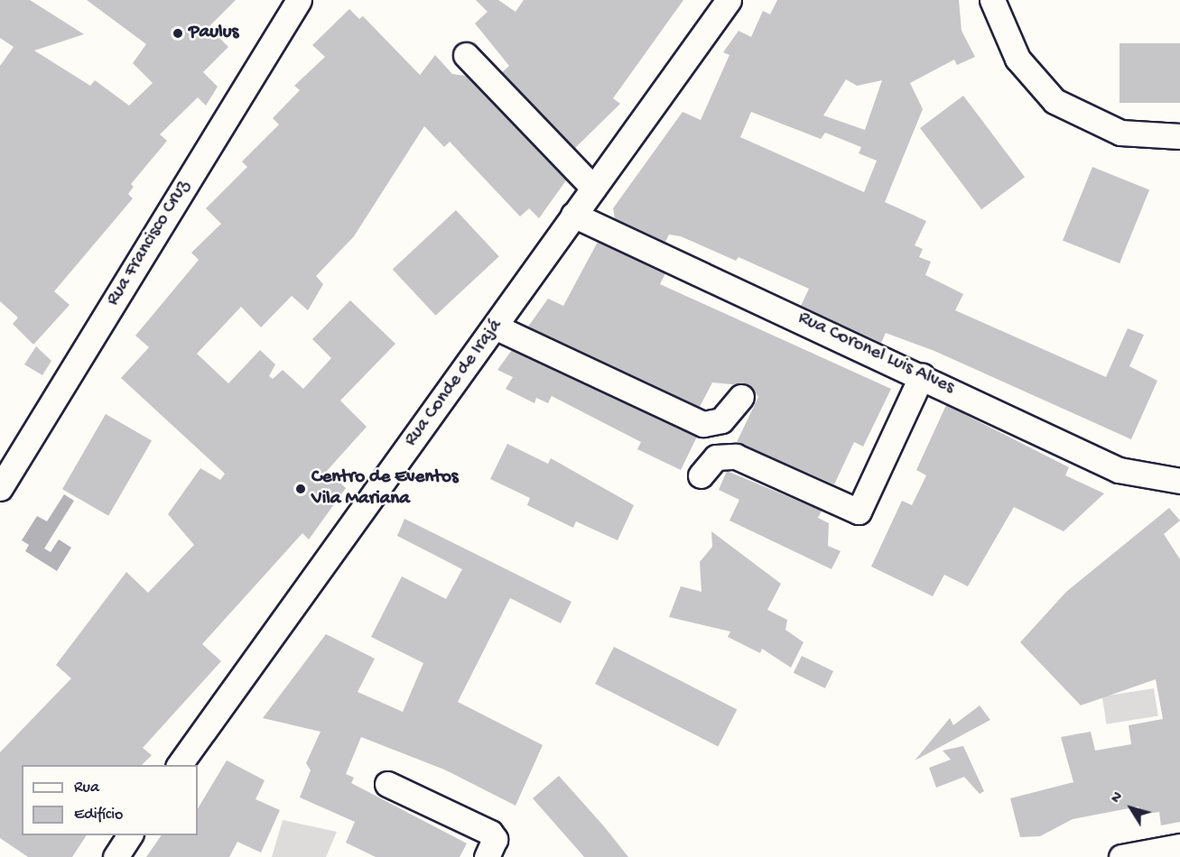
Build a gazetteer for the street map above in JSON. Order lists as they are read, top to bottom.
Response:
{
  "streets": {
    "street": ["Rua Francisco Cruz", "Rua Coronel Luis Alves", "Rua Conde de Irajá"]
  },
  "crossings": [
    ["Rua Coronel Luis Alves", "Rua Conde de Irajá"]
  ],
  "places": ["Paulus", "Centro de Eventos Vila Mariana"],
  "legend": ["Rua", "Edifício"],
  "north": "top left"
}
